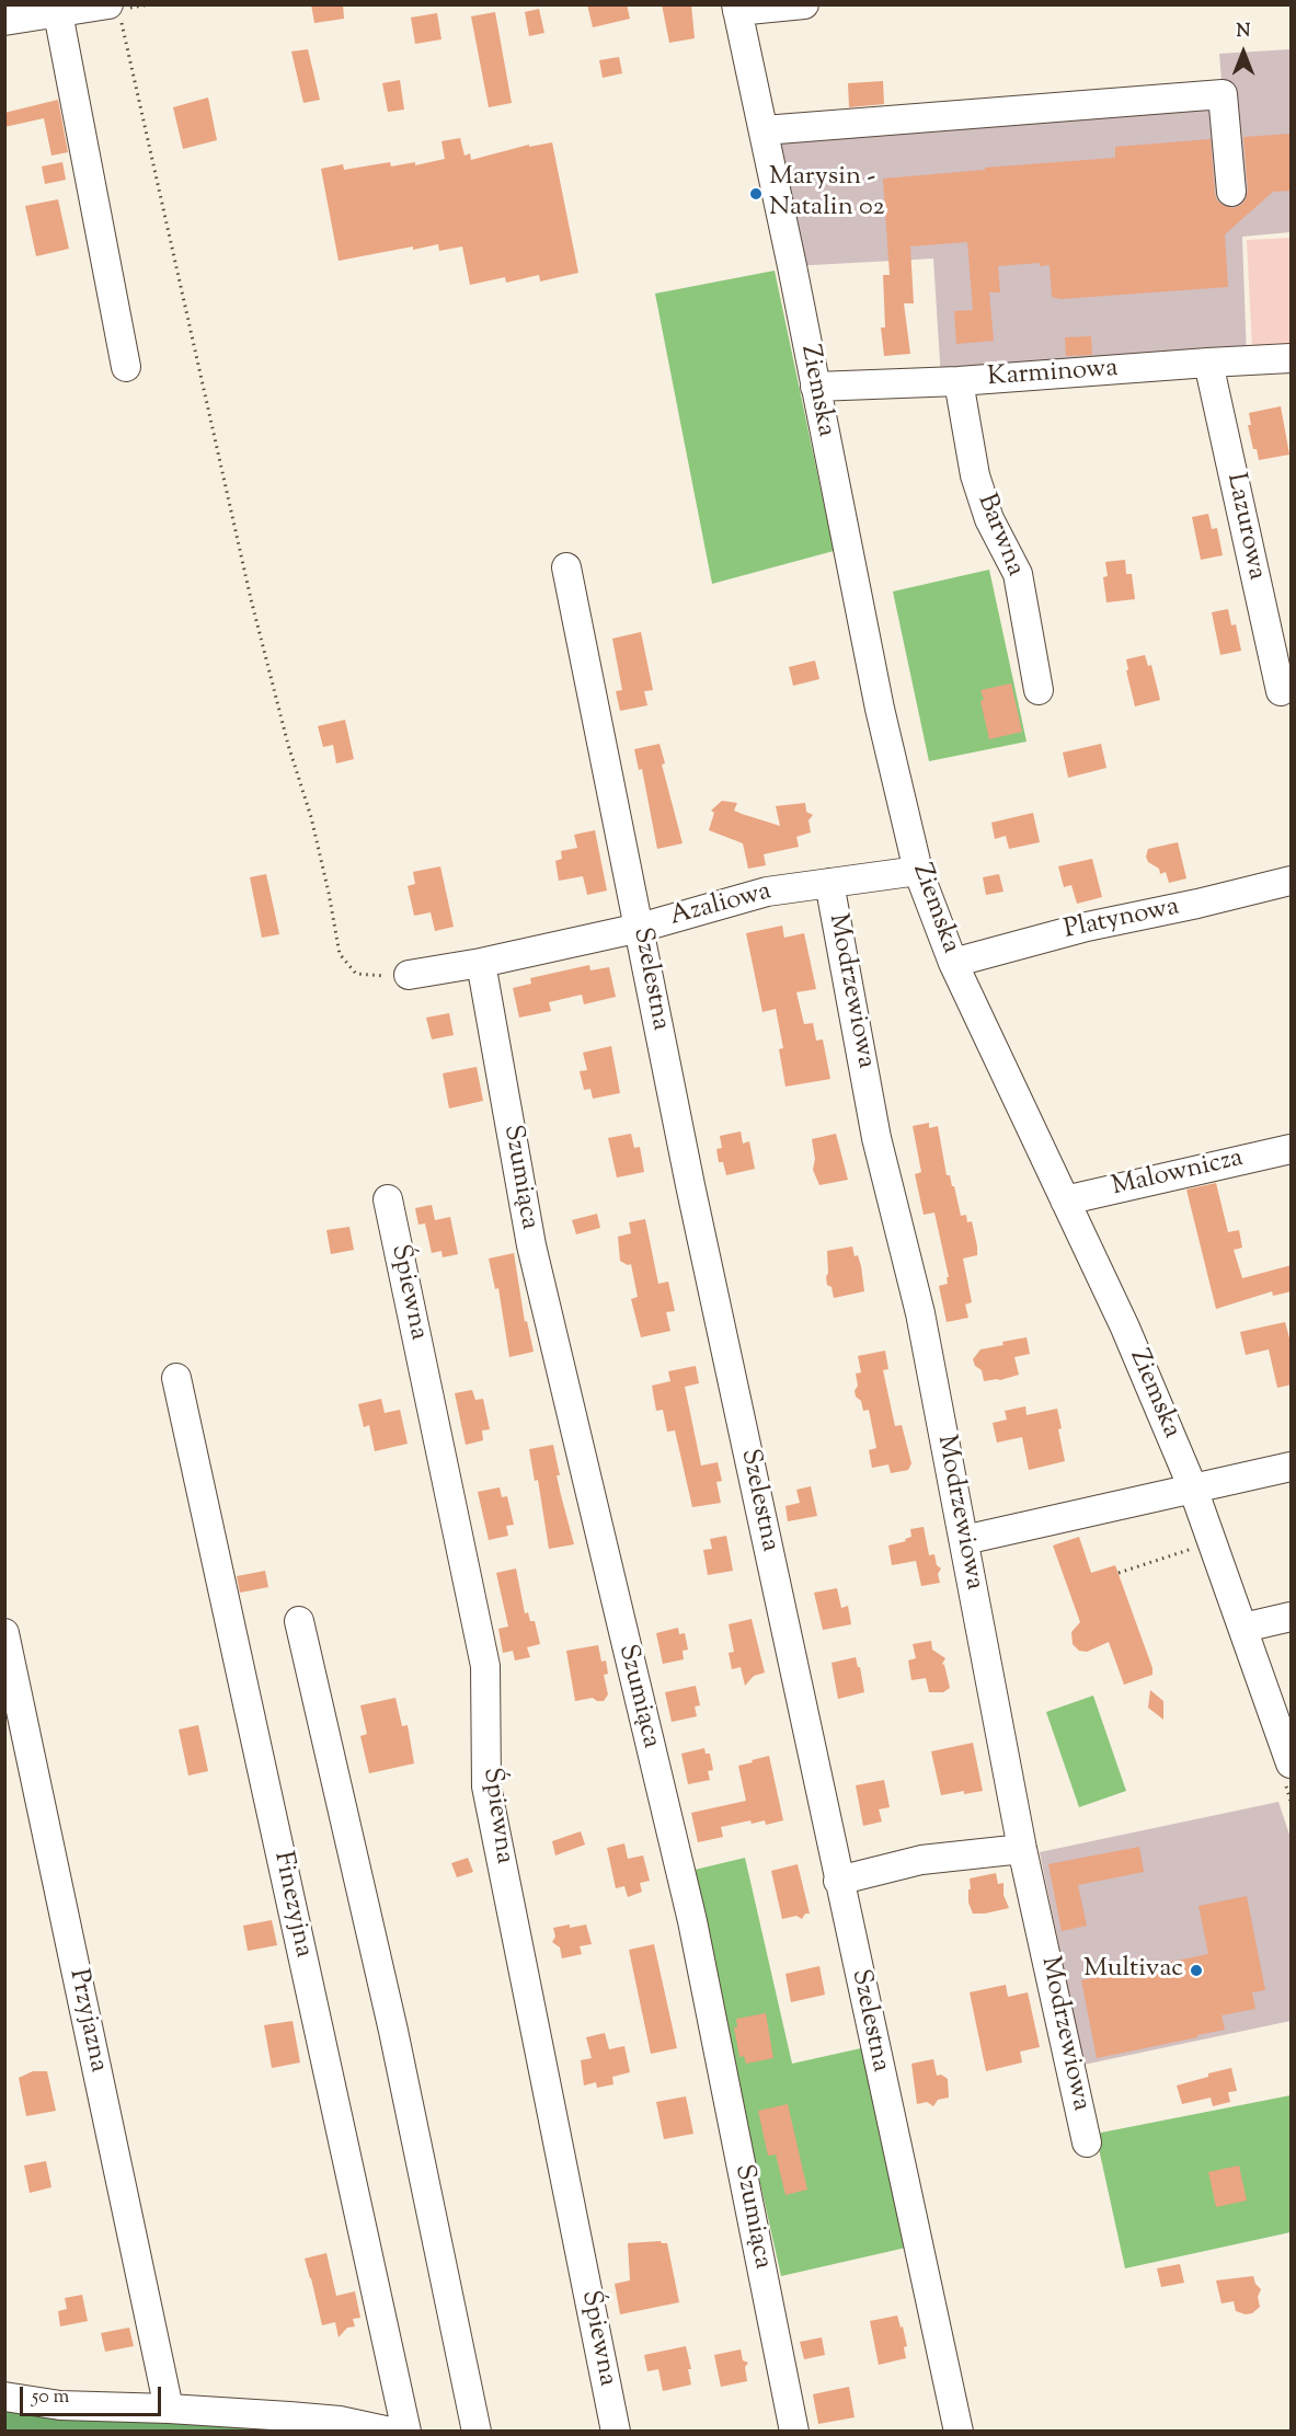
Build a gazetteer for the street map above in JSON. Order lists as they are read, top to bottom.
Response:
{
  "streets": {
    "street": [
      "Karminowa",
      "Ziemska",
      "Lazurowa",
      "Barwna",
      "Azaliowa",
      "Platynowa",
      "Szelestna",
      "Modrzewiowa",
      "Malownicza",
      "Szumiąca",
      "Śpiewna",
      "Finezyjna",
      "Przyjazna"
    ]
  },
  "crossings": [
    ["Karminowa", "Ziemska"],
    ["Karminowa", "Lazurowa"],
    ["Karminowa", "Barwna"],
    ["Ziemska", "Azaliowa"],
    ["Ziemska", "Platynowa"],
    ["Ziemska", "Malownicza"],
    ["Azaliowa", "Szelestna"],
    ["Azaliowa", "Modrzewiowa"],
    ["Azaliowa", "Szumiąca"]
  ],
  "places": ["Marysin - Natalin 02", "Multivac"],
  "scale_bar": "50 m",
  "north": "top"
}
